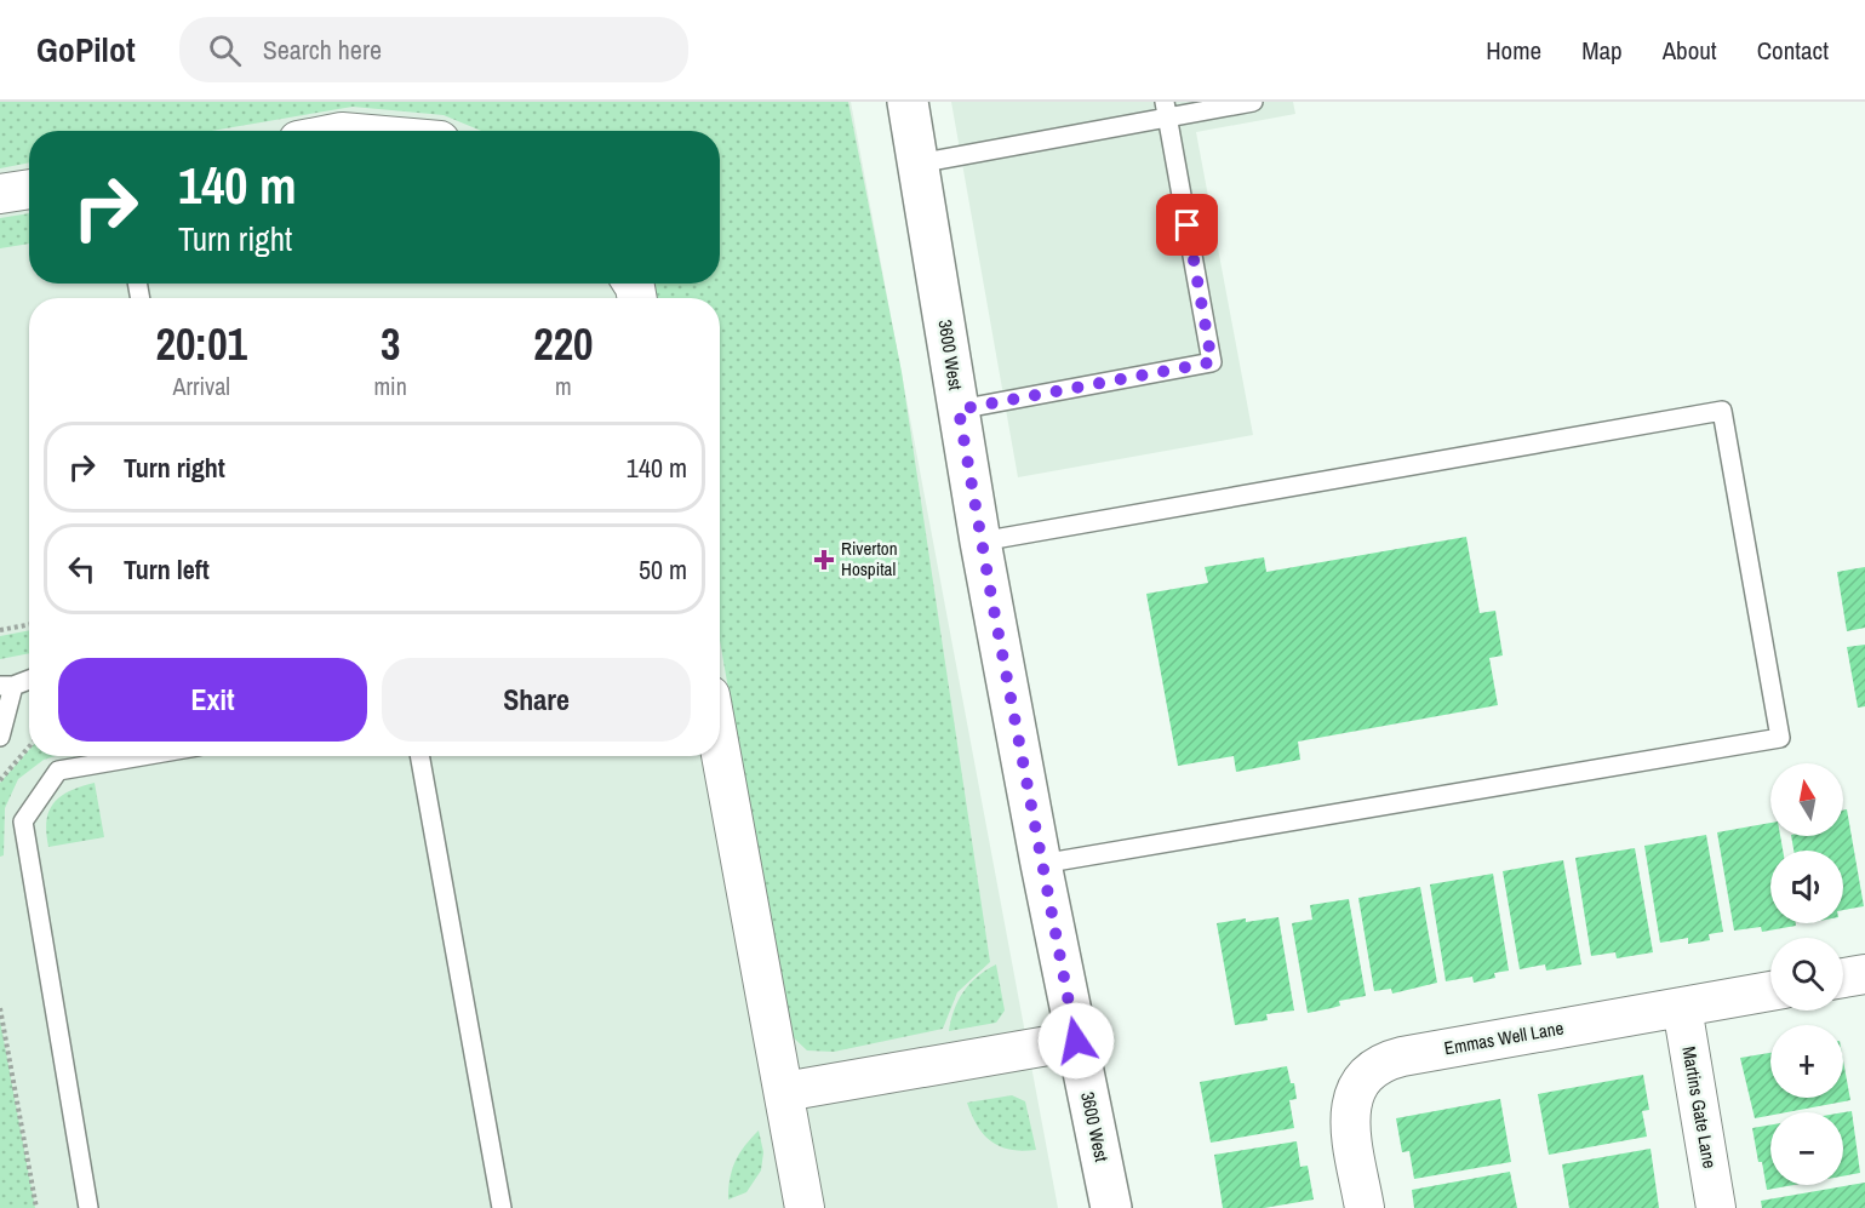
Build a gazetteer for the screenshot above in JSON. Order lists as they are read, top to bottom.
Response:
{
  "streets": {
    "main road": ["3600 West"],
    "street": ["Emmas Well Lane", "Martins Gate Lane"]
  },
  "crossings": [
    ["Emmas Well Lane", "Martins Gate Lane"]
  ],
  "places": {
    "health": ["Riverton Hospital"]
  },
  "north": "top",
  "page": {
    "header": "GoPilot",
    "search": "Search here",
    "nav": [
      "Home",
      "Map",
      "About",
      "Contact"
    ],
    "turn": ["140 m", "Turn right"],
    "eta": [
      "20:01",
      "Arrival",
      "3",
      "min",
      "220",
      "m"
    ],
    "list": [
      {
        "name": "Turn right",
        "value": "140 m"
      },
      {
        "name": "Turn left",
        "value": "50 m"
      }
    ],
    "buttons": ["Exit", "Share"],
    "map_buttons": ["+", "−"]
  }
}
